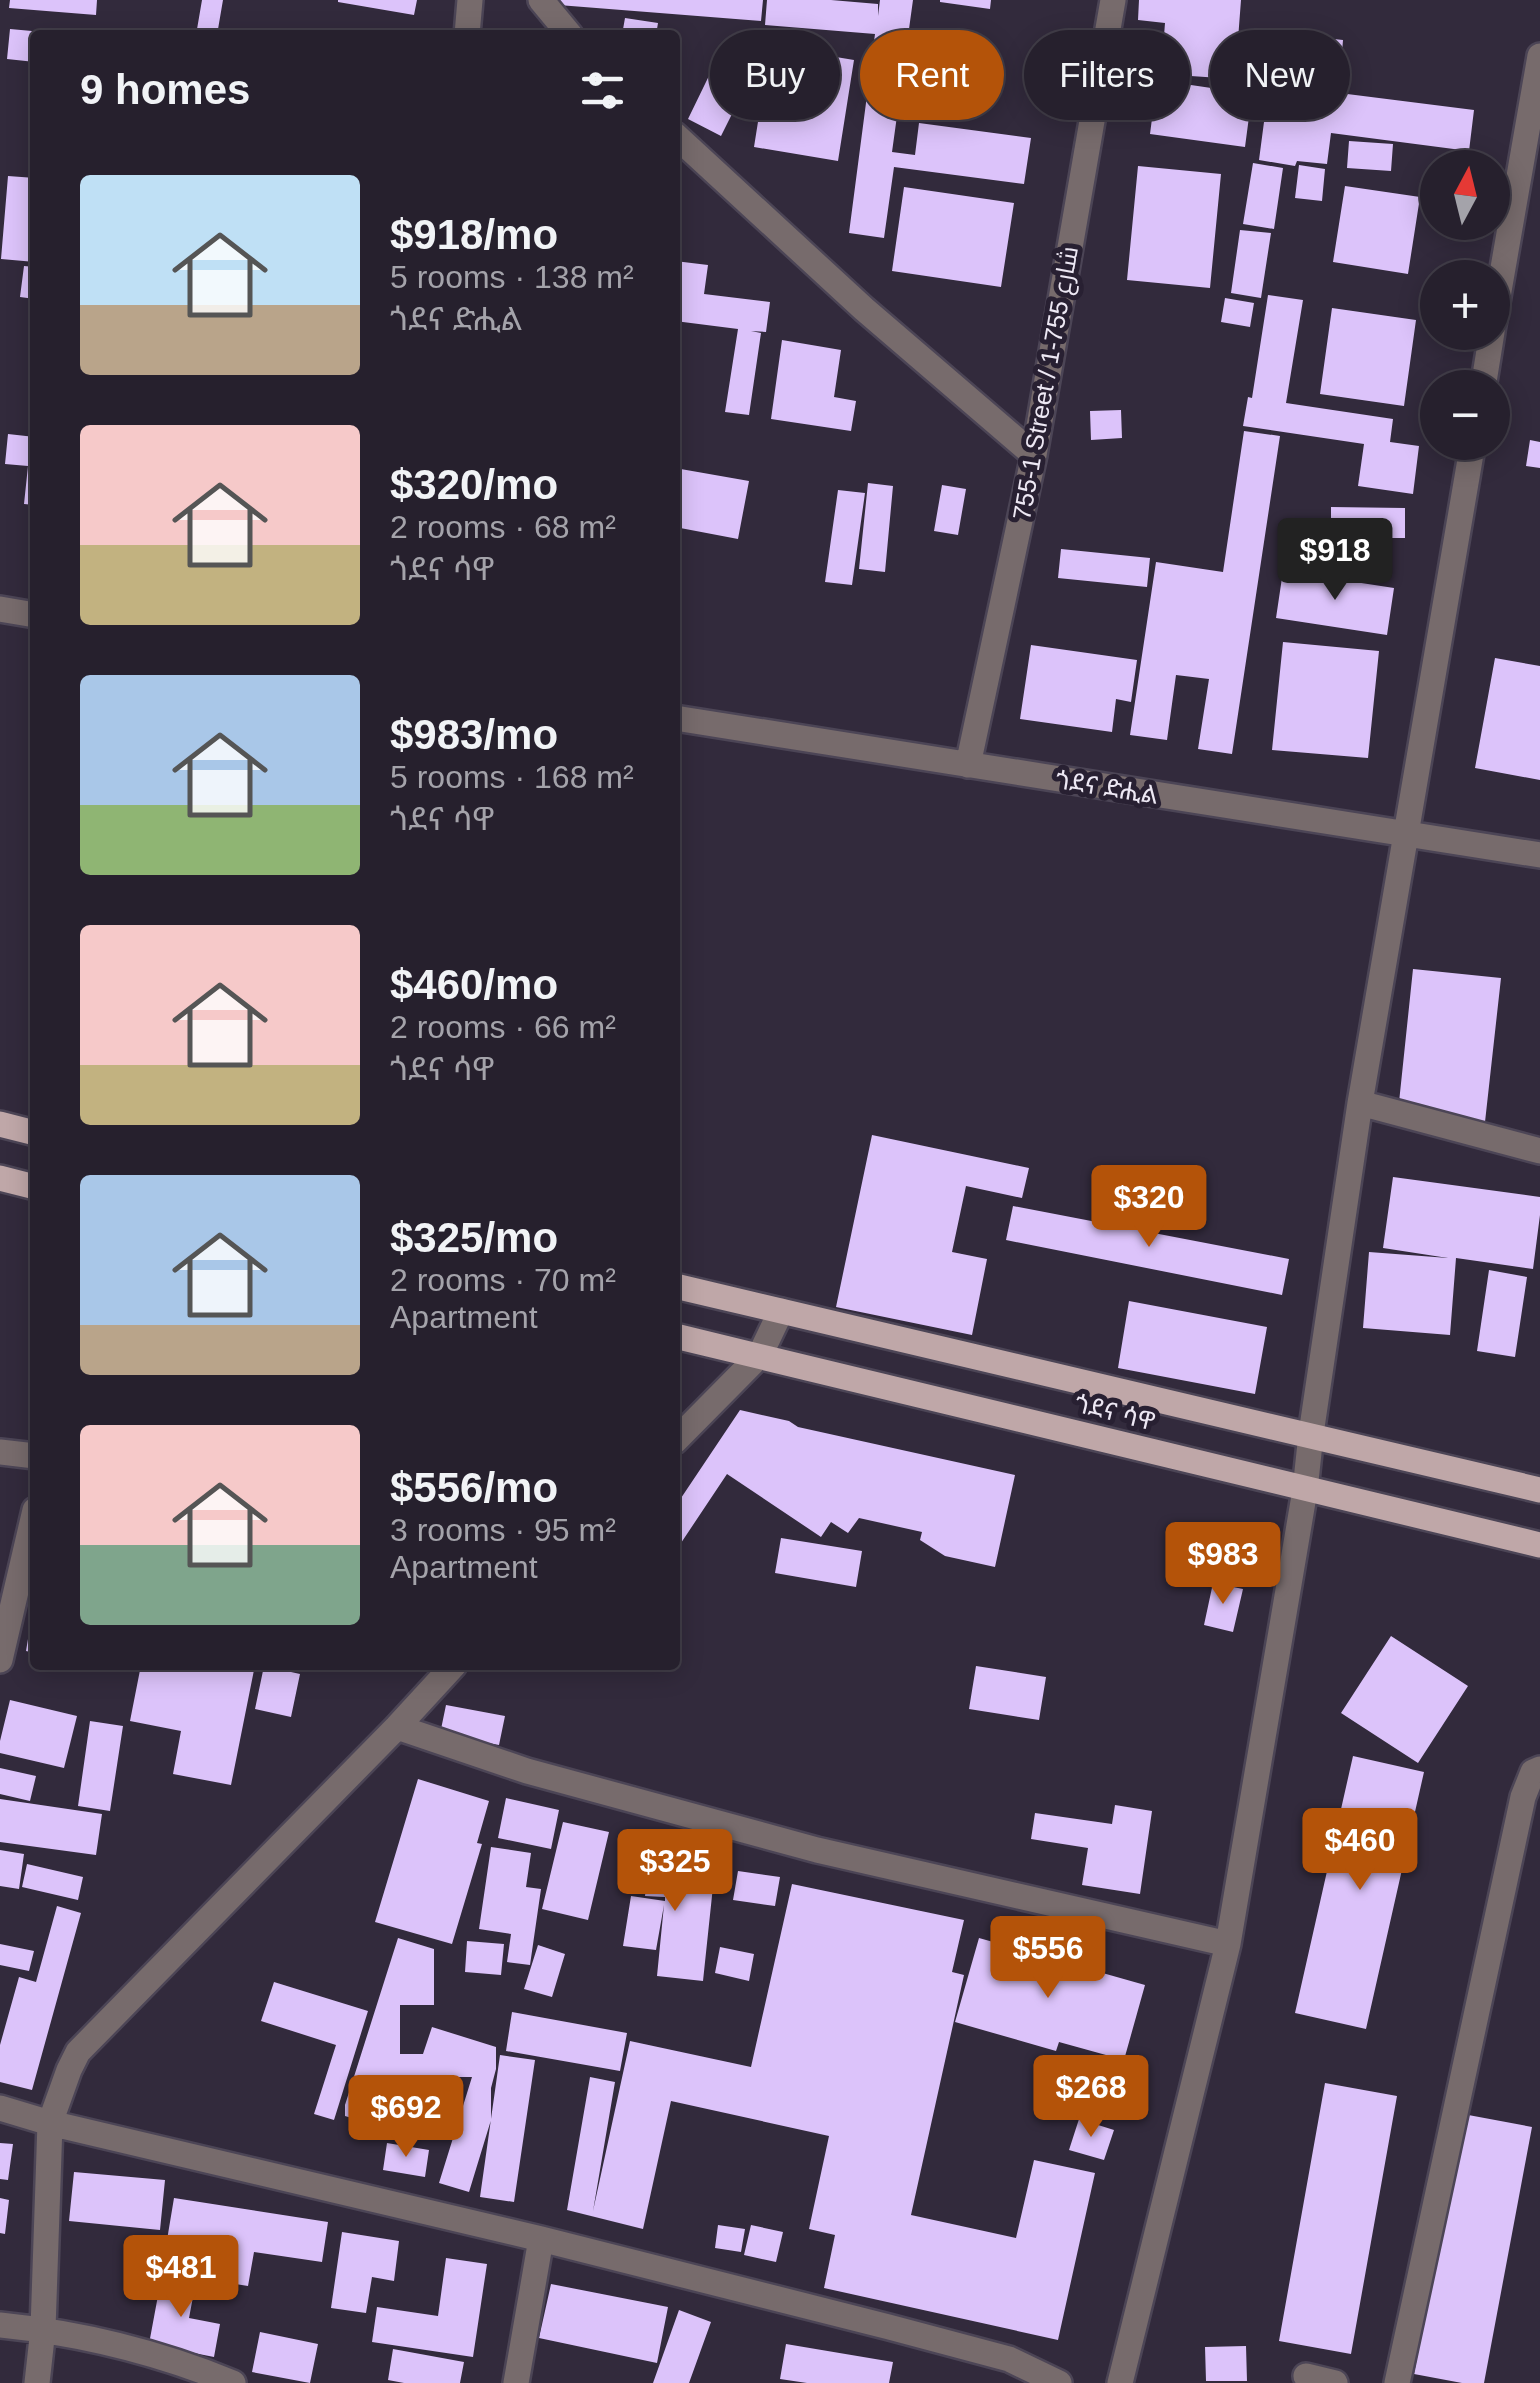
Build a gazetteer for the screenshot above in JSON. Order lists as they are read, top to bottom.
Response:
{
  "streets": {
    "main road": ["ጎደና ሳዋ"],
    "street": ["755-1 Street / شارع 755-1", "ጎደና ድሒል"]
  },
  "crossings": [
    ["755-1 Street / شارع 755-1", "ጎደና ድሒል"]
  ],
  "north": "top",
  "page": {
    "chip": [
      "Buy",
      "Rent",
      "Filters",
      "New"
    ],
    "heading": "9 homes",
    "map_buttons": ["+", "−"],
    "list": [
      {
        "name": "$918/mo",
        "note": "5 rooms · 138 m² · ጎደና ድሒል"
      },
      {
        "name": "$320/mo",
        "note": "2 rooms · 68 m² · ጎደና ሳዋ"
      },
      {
        "name": "$983/mo",
        "note": "5 rooms · 168 m² · ጎደና ሳዋ"
      },
      {
        "name": "$460/mo",
        "note": "2 rooms · 66 m² · ጎደና ሳዋ"
      },
      {
        "name": "$325/mo",
        "note": "2 rooms · 70 m² · Apartment"
      },
      {
        "name": "$556/mo",
        "note": "3 rooms · 95 m² · Apartment"
      }
    ],
    "price": [
      "$918",
      "$320",
      "$983",
      "$460",
      "$325",
      "$556",
      "$268",
      "$692",
      "$481"
    ]
  }
}
